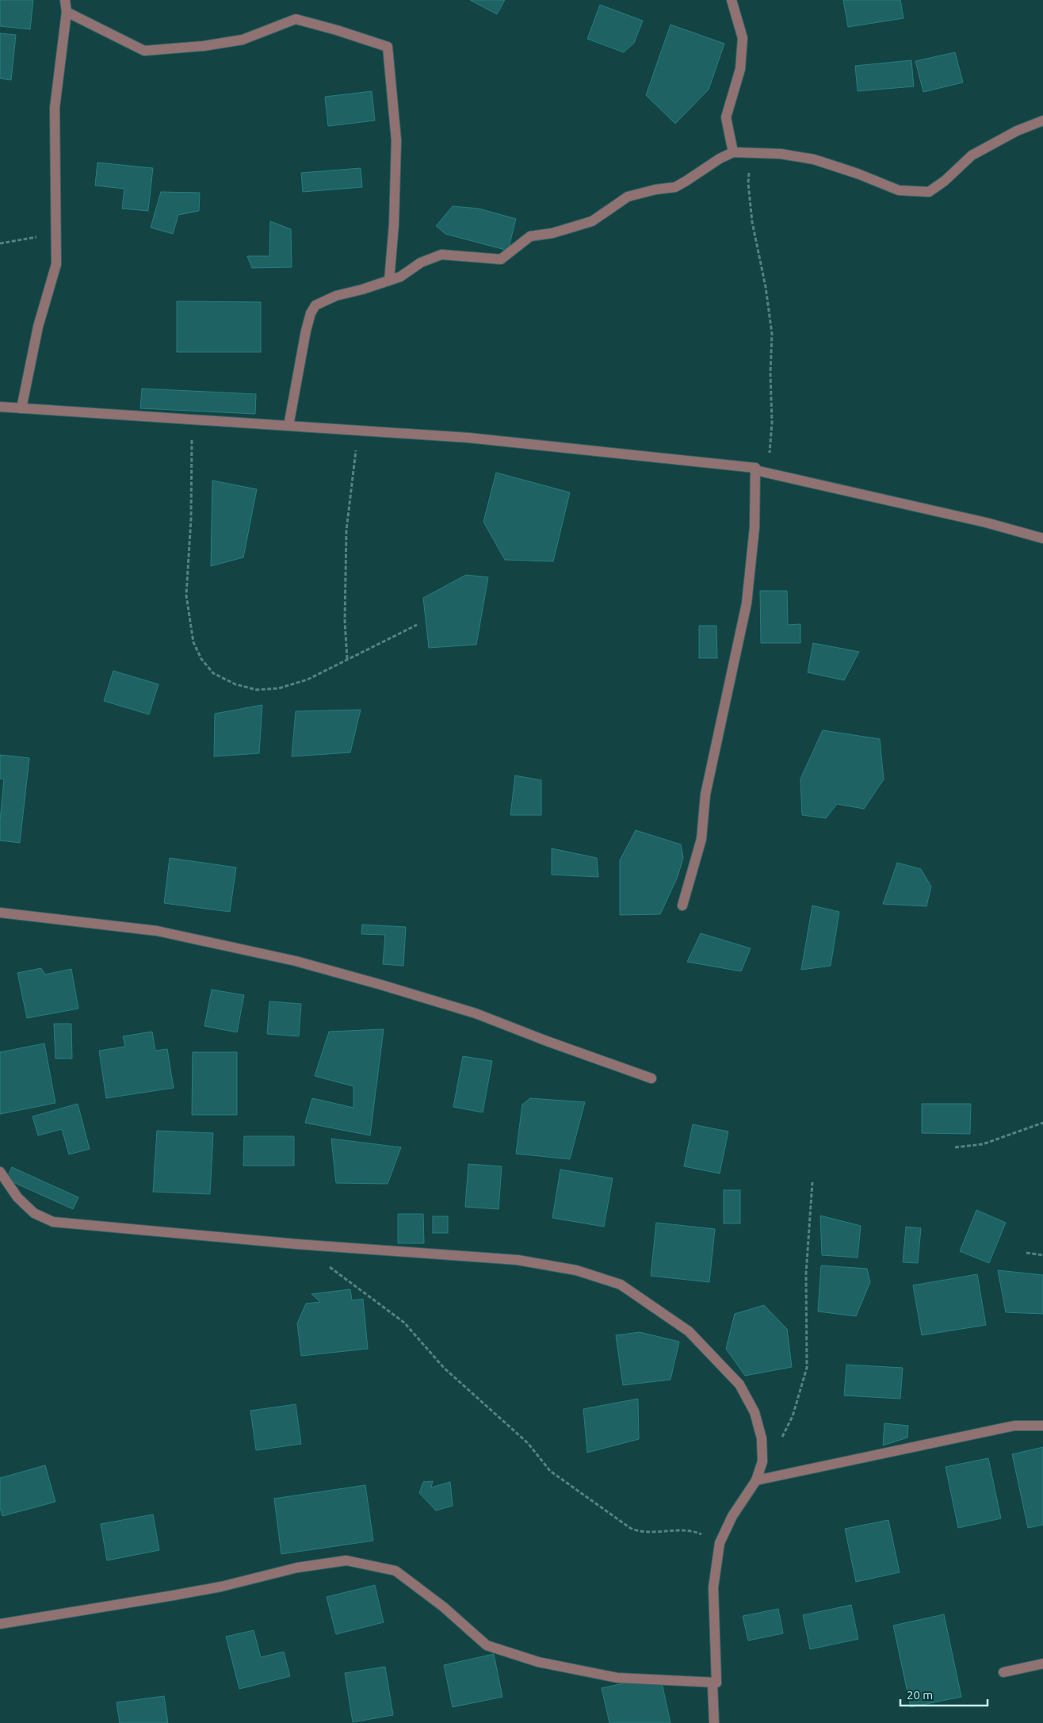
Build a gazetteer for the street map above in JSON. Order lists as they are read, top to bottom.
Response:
{
  "scale_bar": "20 m"
}
